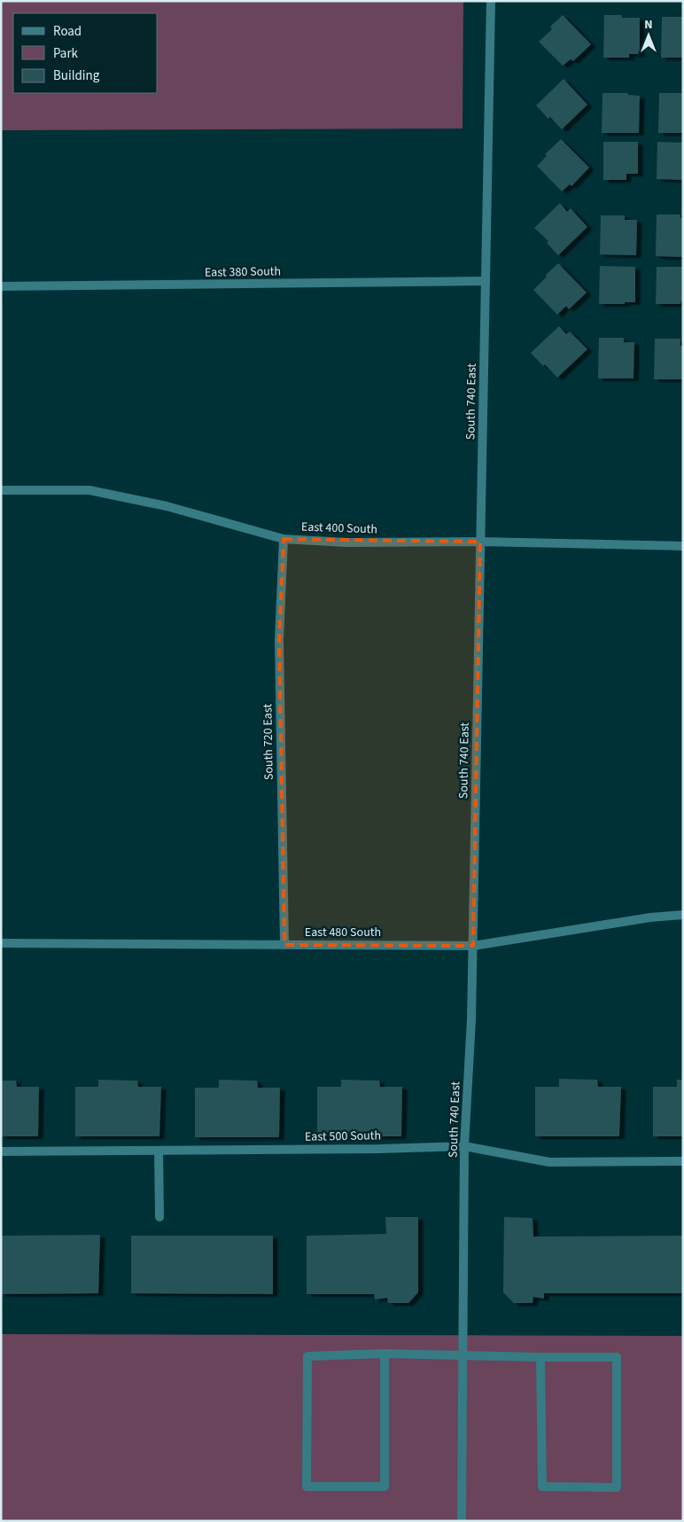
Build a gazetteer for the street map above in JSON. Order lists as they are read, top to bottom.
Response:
{
  "streets": {
    "street": [
      "East 380 South",
      "South 740 East",
      "East 400 South",
      "South 720 East",
      "East 480 South",
      "East 500 South"
    ]
  },
  "crossings": [
    ["East 380 South", "South 740 East"],
    ["South 740 East", "East 400 South"],
    ["South 740 East", "East 480 South"],
    ["South 740 East", "East 500 South"],
    ["East 400 South", "South 720 East"],
    ["South 720 East", "East 480 South"]
  ],
  "legend": ["Road", "Park", "Building"],
  "north": "top"
}
